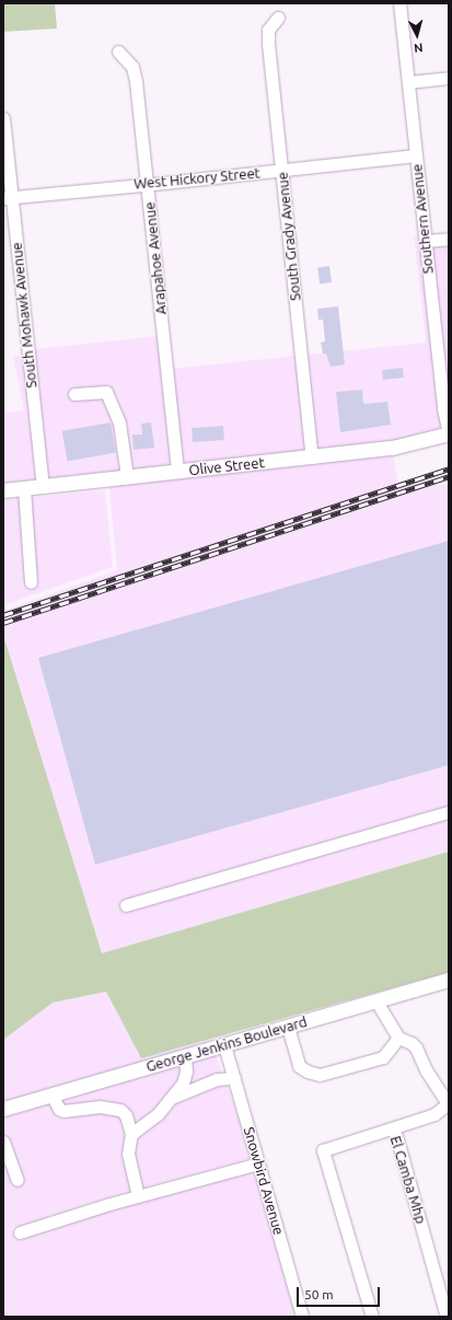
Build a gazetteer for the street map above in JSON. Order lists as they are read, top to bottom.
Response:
{
  "streets": {
    "main road": ["Olive Street", "George Jenkins Boulevard"],
    "street": [
      "West Hickory Street",
      "Southern Avenue",
      "South Grady Avenue",
      "Arapahoe Avenue",
      "South Mohawk Avenue",
      "El Camba Mhp",
      "Snowbird Avenue"
    ]
  },
  "crossings": [
    ["West Hickory Street", "Southern Avenue"],
    ["West Hickory Street", "South Grady Avenue"],
    ["West Hickory Street", "Arapahoe Avenue"],
    ["West Hickory Street", "South Mohawk Avenue"],
    ["Southern Avenue", "Olive Street"],
    ["South Grady Avenue", "Olive Street"],
    ["Arapahoe Avenue", "Olive Street"],
    ["South Mohawk Avenue", "Olive Street"],
    ["George Jenkins Boulevard", "Snowbird Avenue"]
  ],
  "scale_bar": "50 m",
  "north": "bottom"
}
